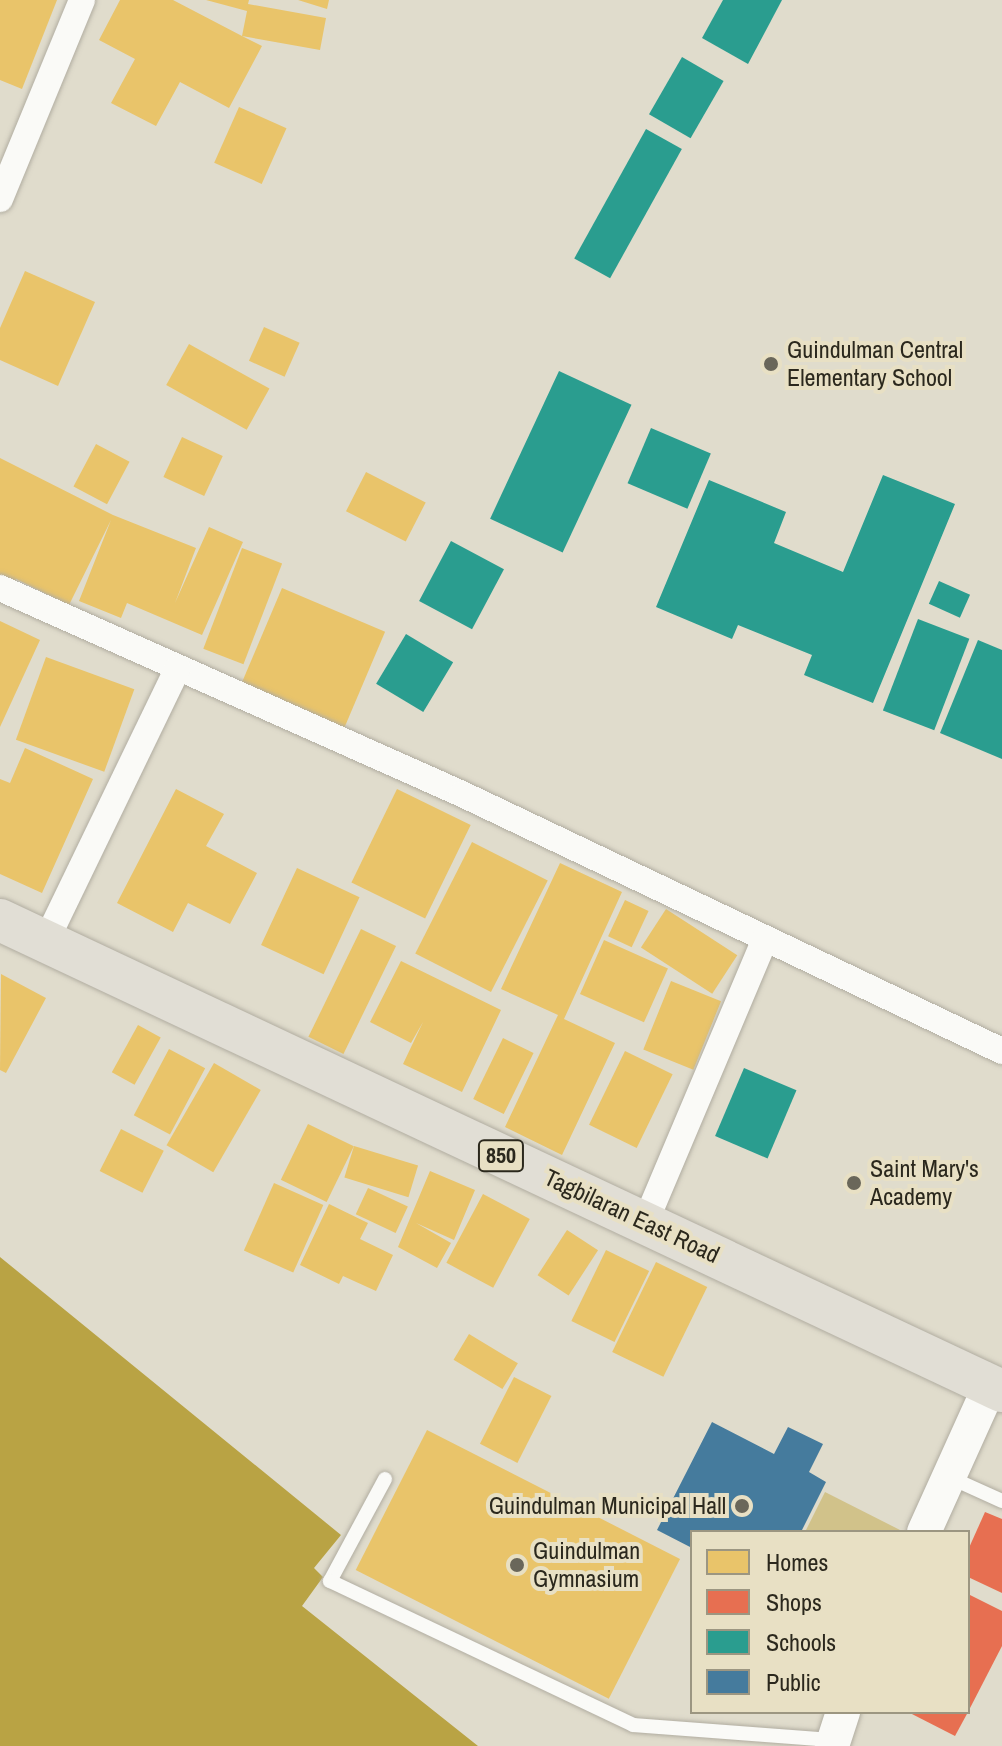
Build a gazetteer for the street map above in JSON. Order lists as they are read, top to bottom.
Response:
{
  "streets": {
    "main road": ["850", "Tagbilaran East Road"]
  },
  "places": [
    "Guindulman Central Elementary School",
    "Saint Mary's Academy",
    "Guindulman Municipal Hall",
    "Guindulman Gymnasium"
  ],
  "legend": [
    "Homes",
    "Shops",
    "Schools",
    "Public"
  ]
}
